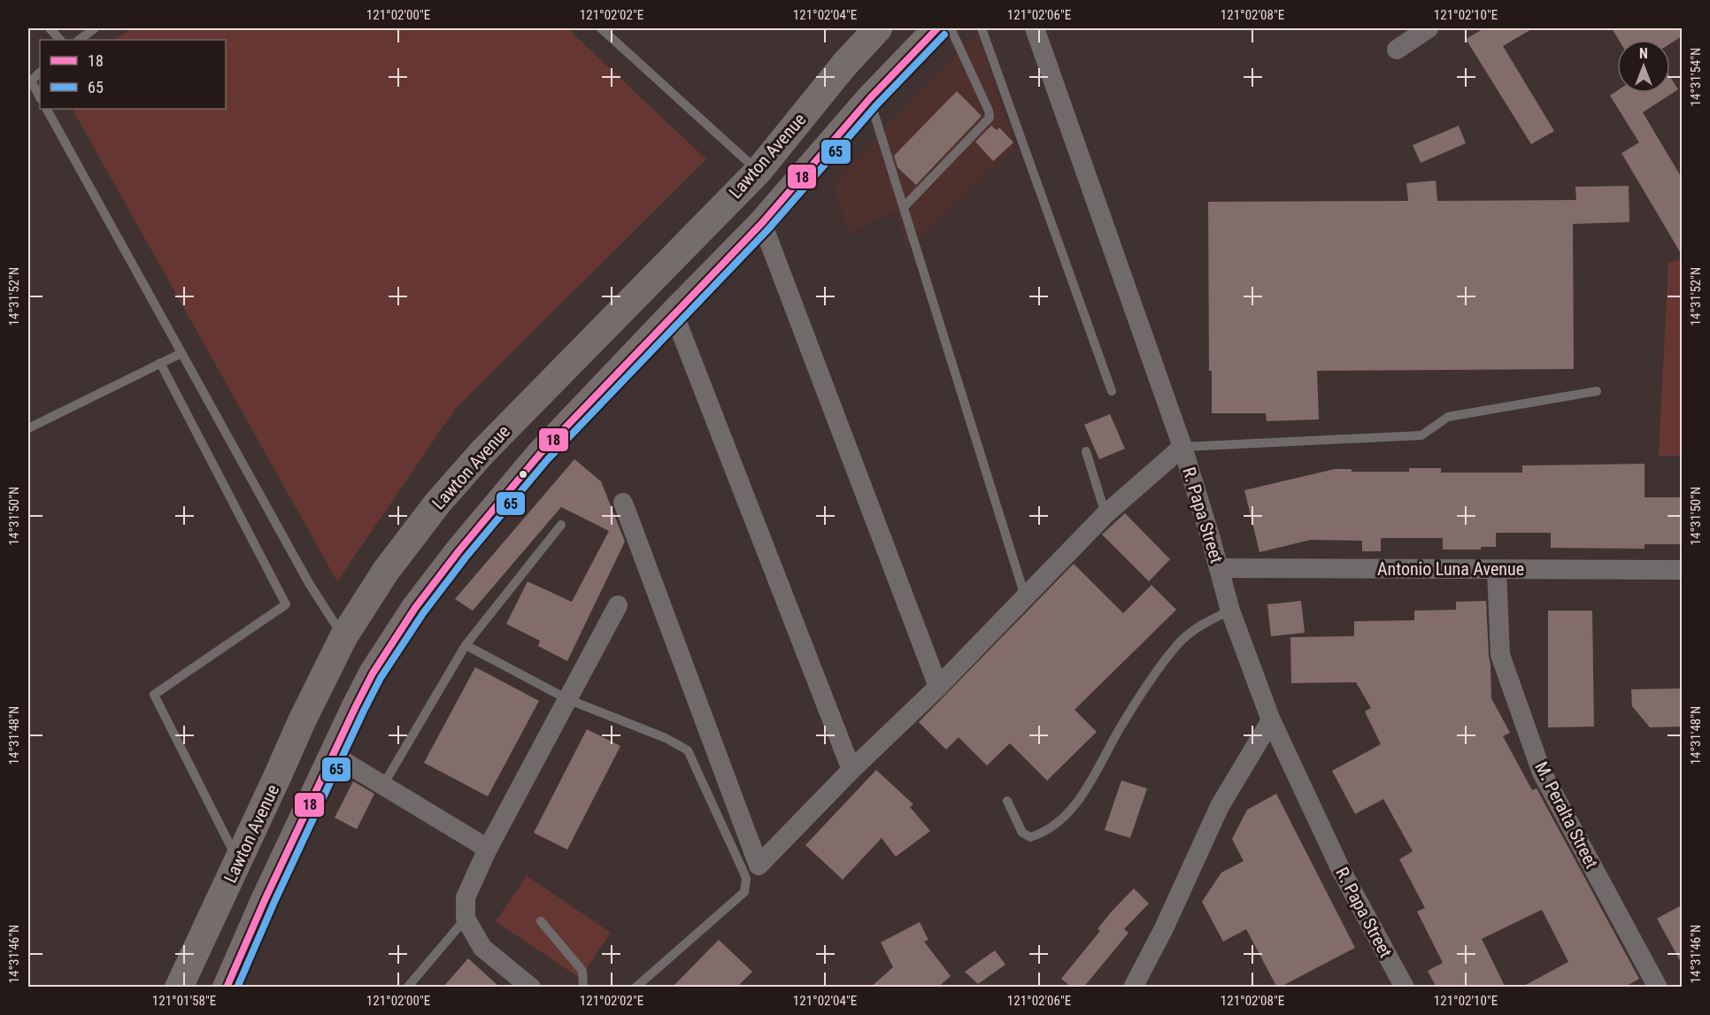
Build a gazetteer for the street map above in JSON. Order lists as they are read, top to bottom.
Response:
{
  "streets": {
    "main road": ["Lawton Avenue"],
    "street": ["R. Papa Street", "Antonio Luna Avenue", "M. Peralta Street"]
  },
  "crossings": [
    ["R. Papa Street", "Antonio Luna Avenue"],
    ["Antonio Luna Avenue", "M. Peralta Street"]
  ],
  "lines": ["transit line 18", "transit line 65"],
  "legend": ["18", "65"],
  "north": "top",
  "coordinates": [
    "121°02'00\"E",
    "121°02'02\"E",
    "121°02'04\"E",
    "121°02'06\"E",
    "121°02'08\"E",
    "121°02'10\"E",
    "14°31'54\"N",
    "14°31'52\"N",
    "14°31'50\"N",
    "14°31'48\"N",
    "14°31'46\"N",
    "121°01'58\"E"
  ]
}
